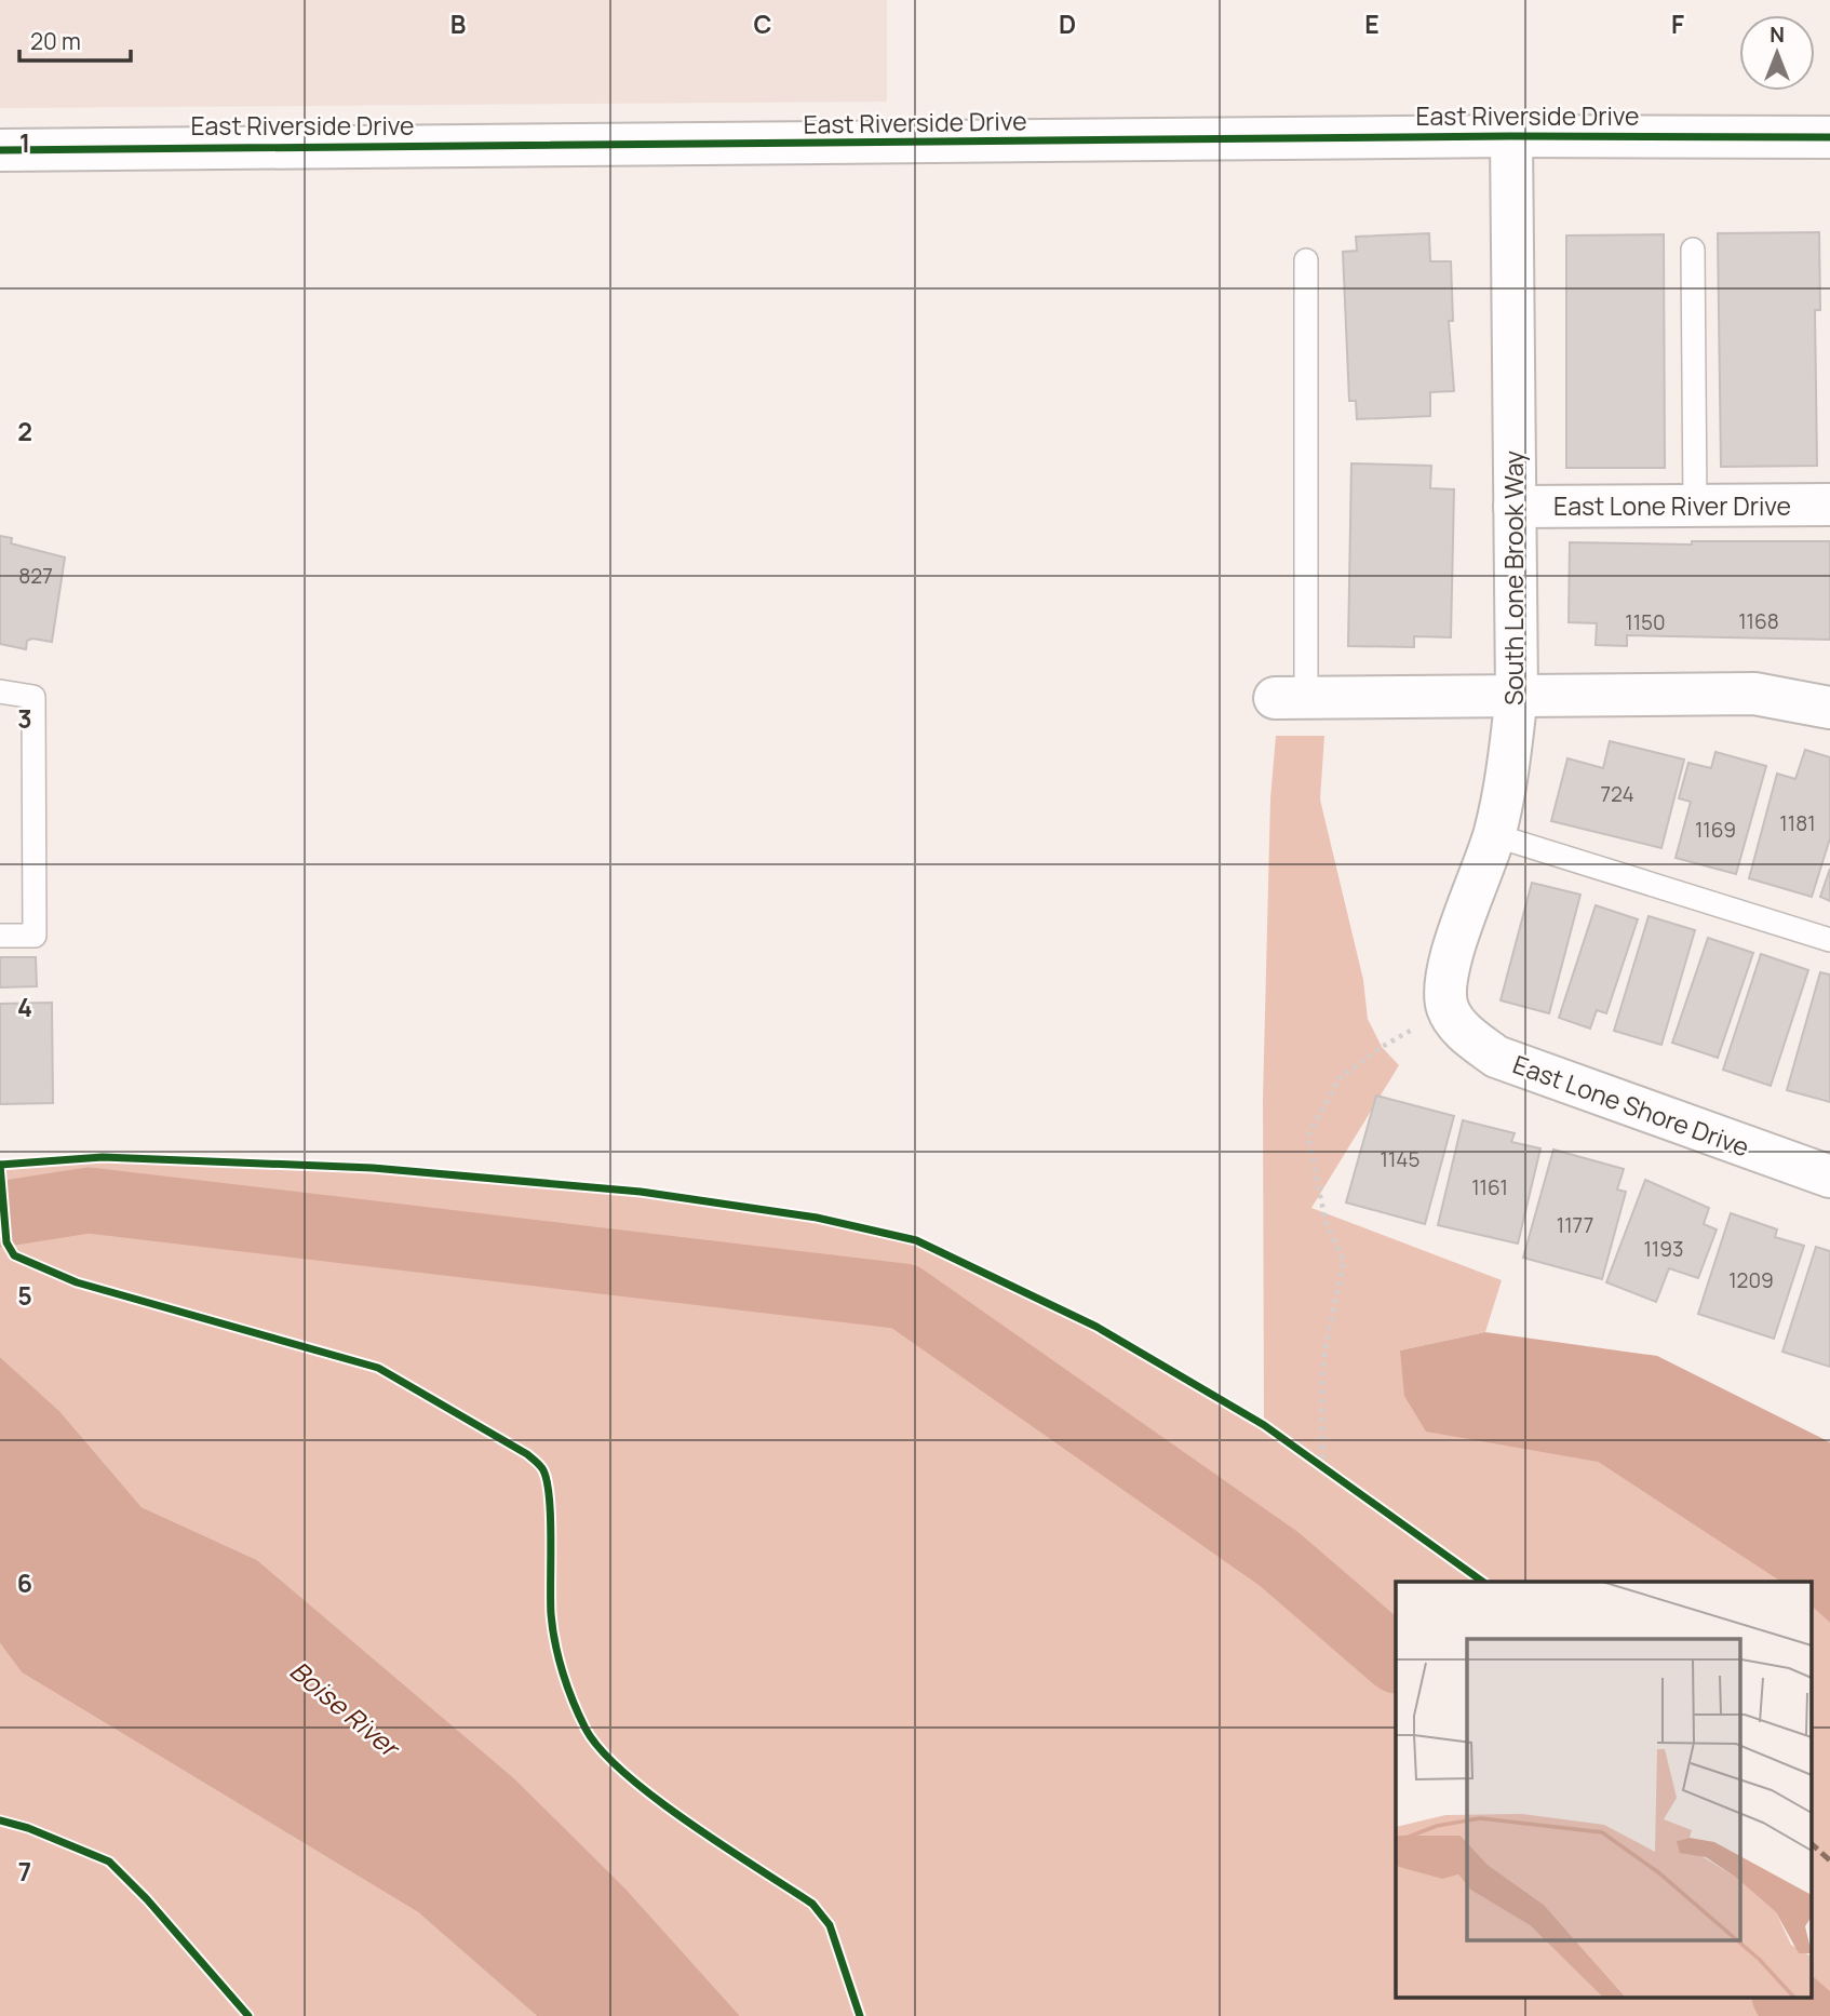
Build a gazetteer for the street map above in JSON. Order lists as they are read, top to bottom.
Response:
{
  "streets": {
    "street": [
      "East Riverside Drive",
      "East Lone River Drive",
      "South Lone Brook Way",
      "East Lone Shore Drive"
    ]
  },
  "crossings": [
    ["East Riverside Drive", "South Lone Brook Way"],
    ["East Lone River Drive", "South Lone Brook Way"],
    ["South Lone Brook Way", "East Lone Shore Drive"]
  ],
  "water": ["Boise River"],
  "house_numbers": [
    "827",
    "1168",
    "1150",
    "724",
    "1181",
    "1169",
    "1145",
    "1161",
    "1177",
    "1193",
    "1209"
  ],
  "scale_bar": "20 m",
  "north": "top",
  "grid": {
    "columns": [
      "B",
      "C",
      "D",
      "E",
      "F"
    ],
    "rows": [
      "1",
      "2",
      "3",
      "4",
      "5",
      "6",
      "7"
    ]
  }
}
